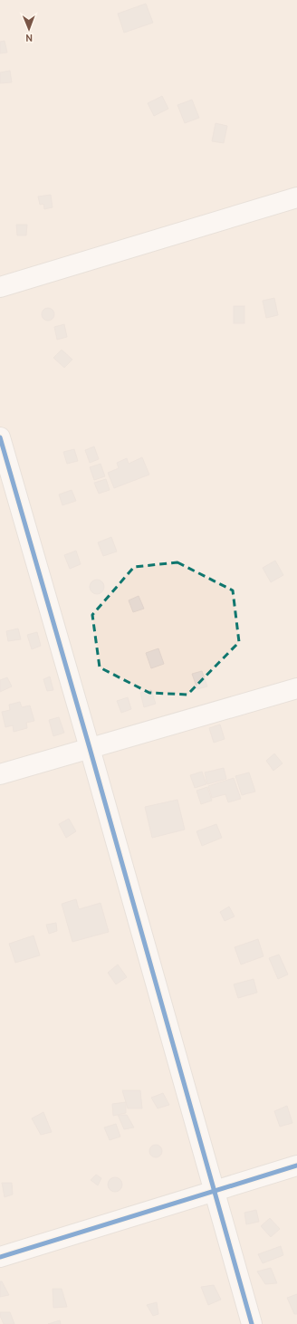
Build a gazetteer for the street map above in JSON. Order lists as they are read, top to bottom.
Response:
{
  "north": "bottom"
}
